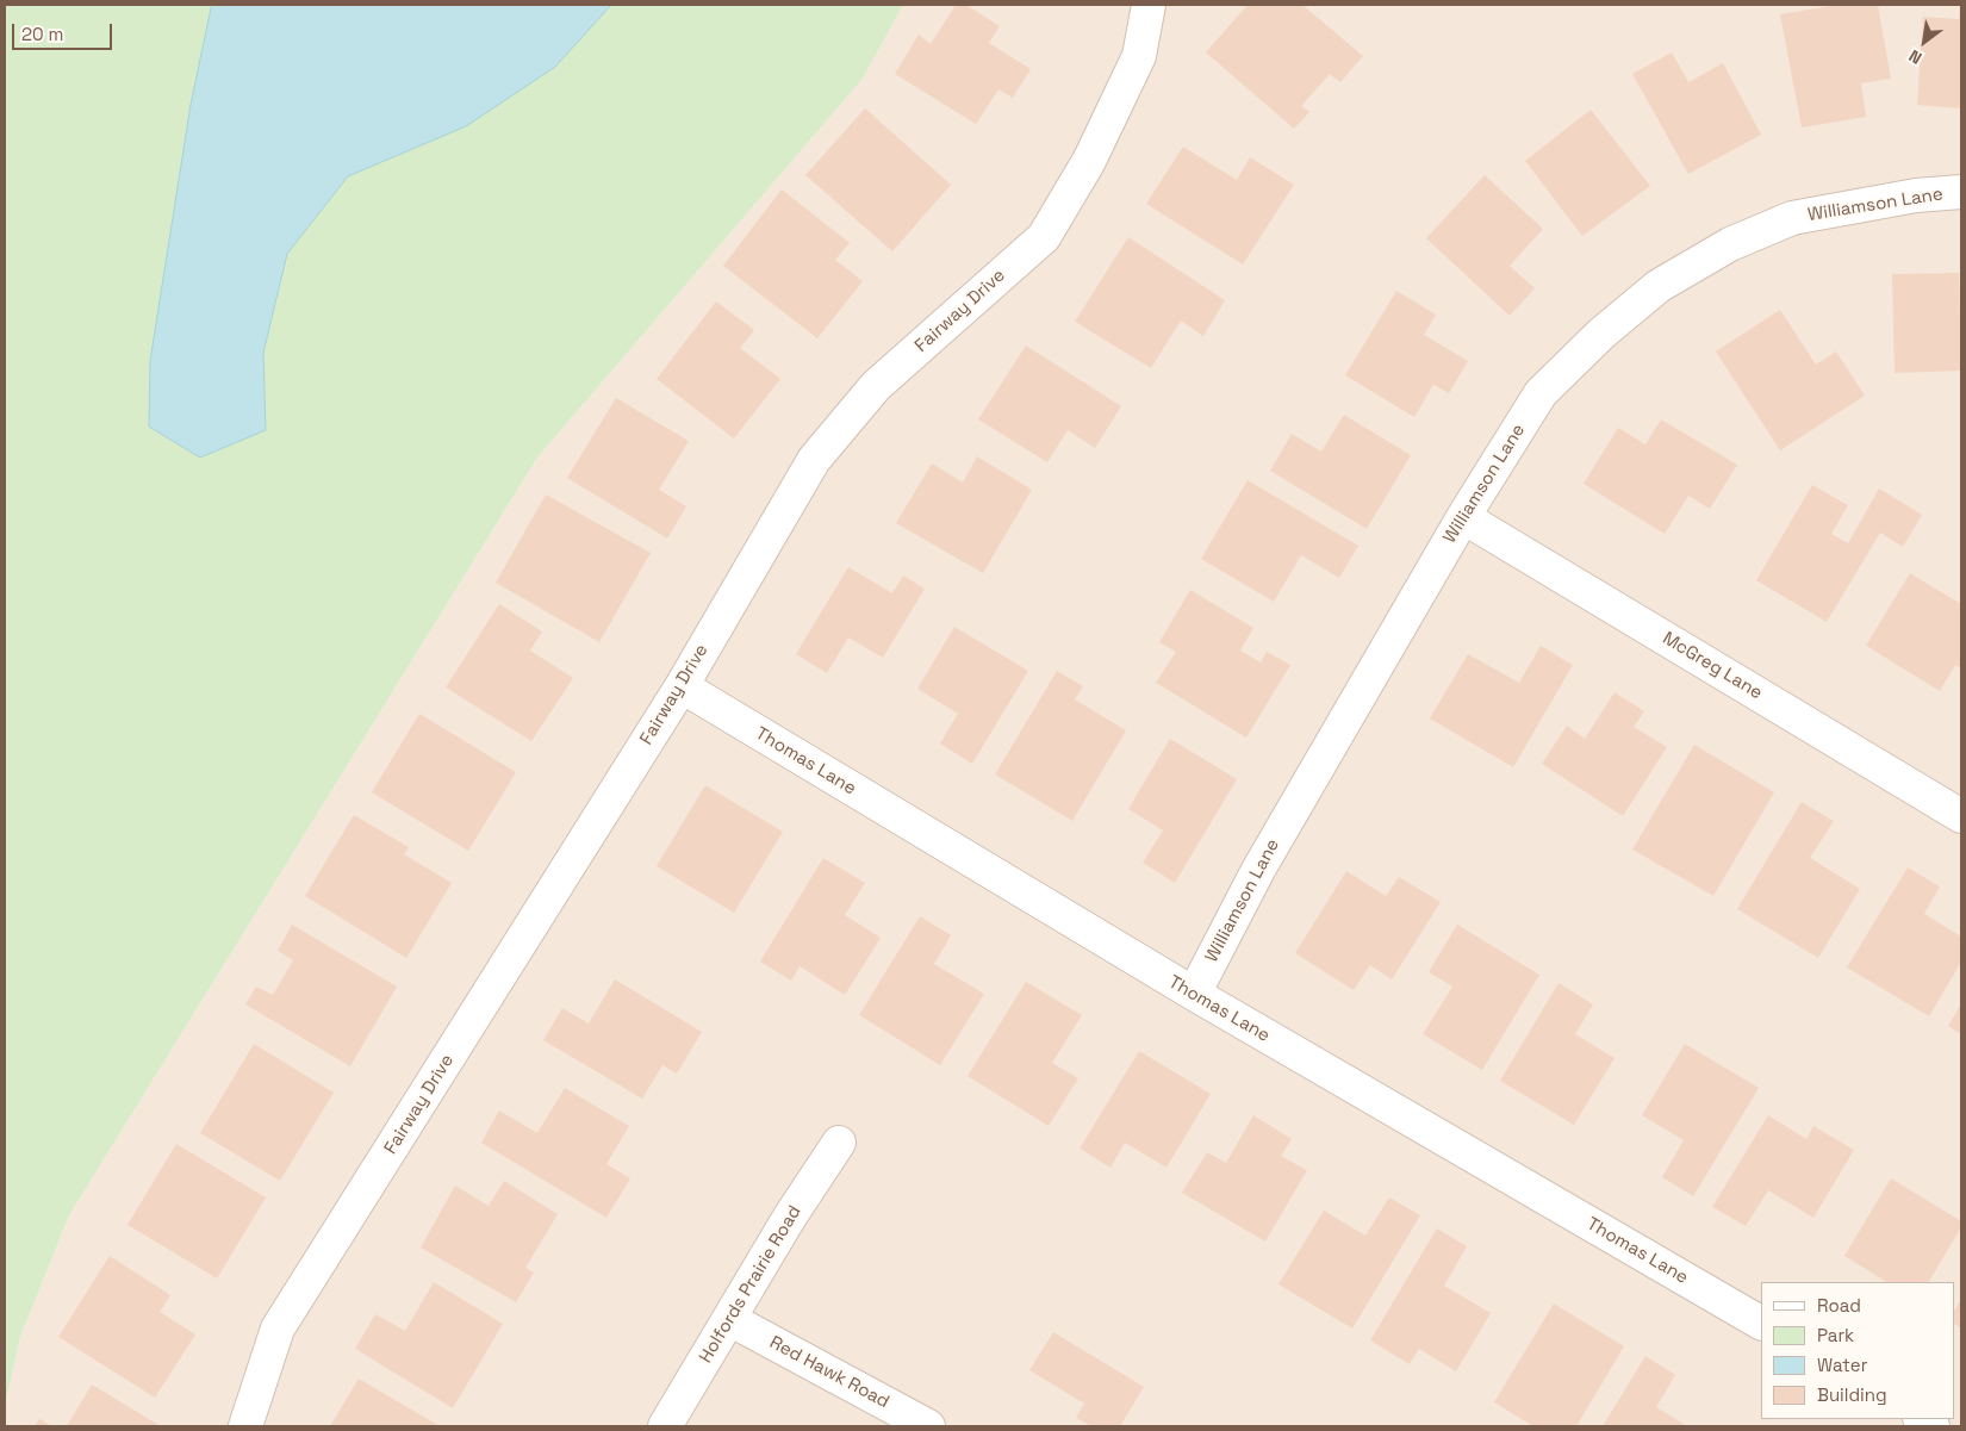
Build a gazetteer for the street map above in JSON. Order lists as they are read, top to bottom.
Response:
{
  "streets": {
    "street": [
      "Williamson Lane",
      "Fairway Drive",
      "McGreg Lane",
      "Thomas Lane",
      "Holfords Prairie Road",
      "Red Hawk Road"
    ]
  },
  "crossings": [
    ["Williamson Lane", "McGreg Lane"],
    ["Williamson Lane", "Thomas Lane"],
    ["Fairway Drive", "Thomas Lane"],
    ["Holfords Prairie Road", "Red Hawk Road"]
  ],
  "legend": [
    "Road",
    "Park",
    "Water",
    "Building"
  ],
  "scale_bar": "20 m",
  "north": "bottom left"
}
